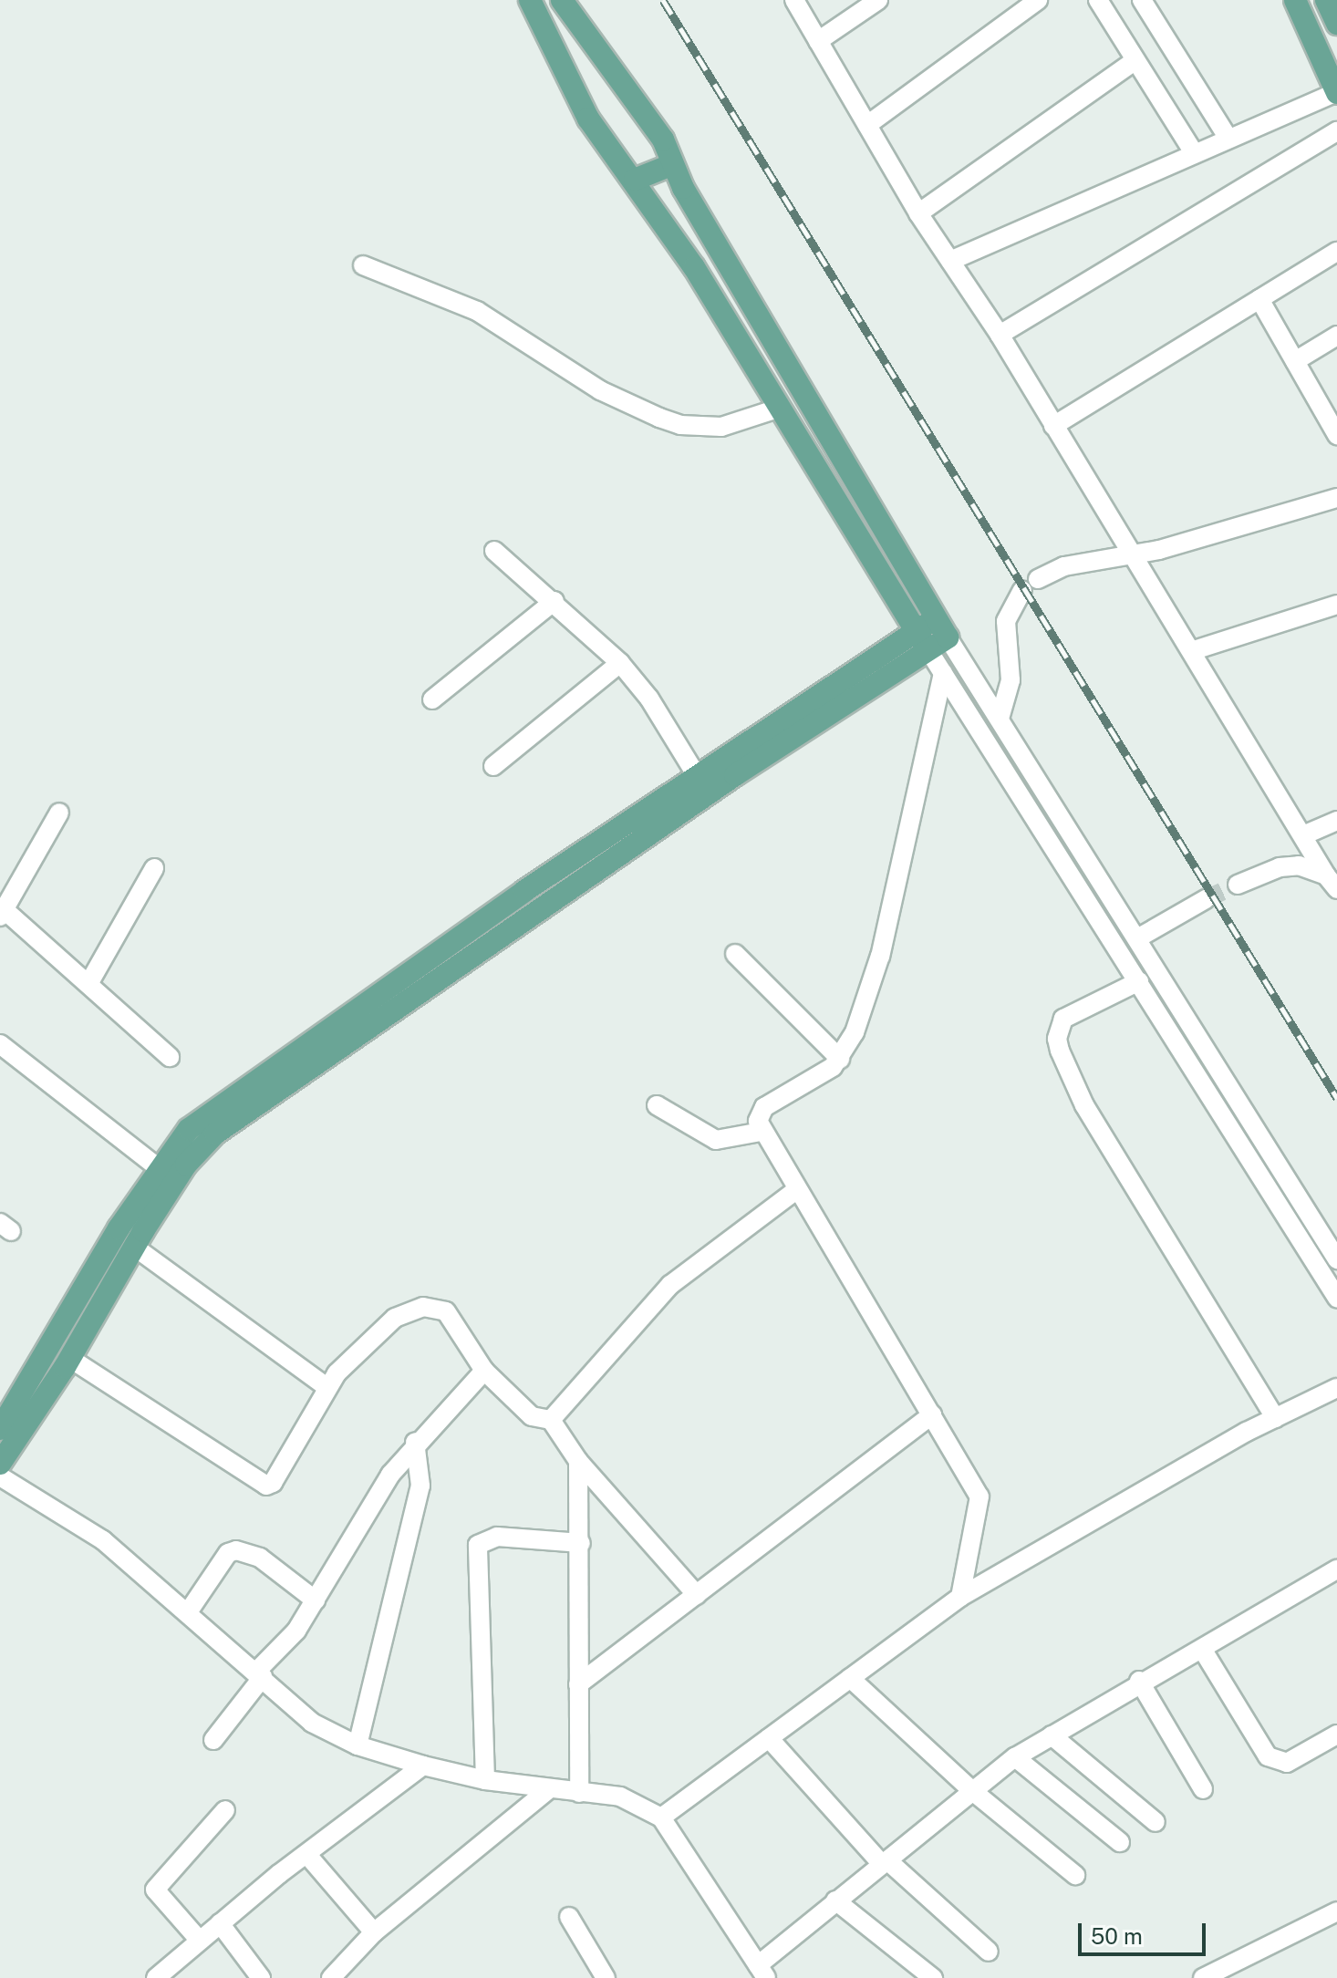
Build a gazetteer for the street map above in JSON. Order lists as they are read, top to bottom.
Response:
{
  "scale_bar": "50 m"
}
